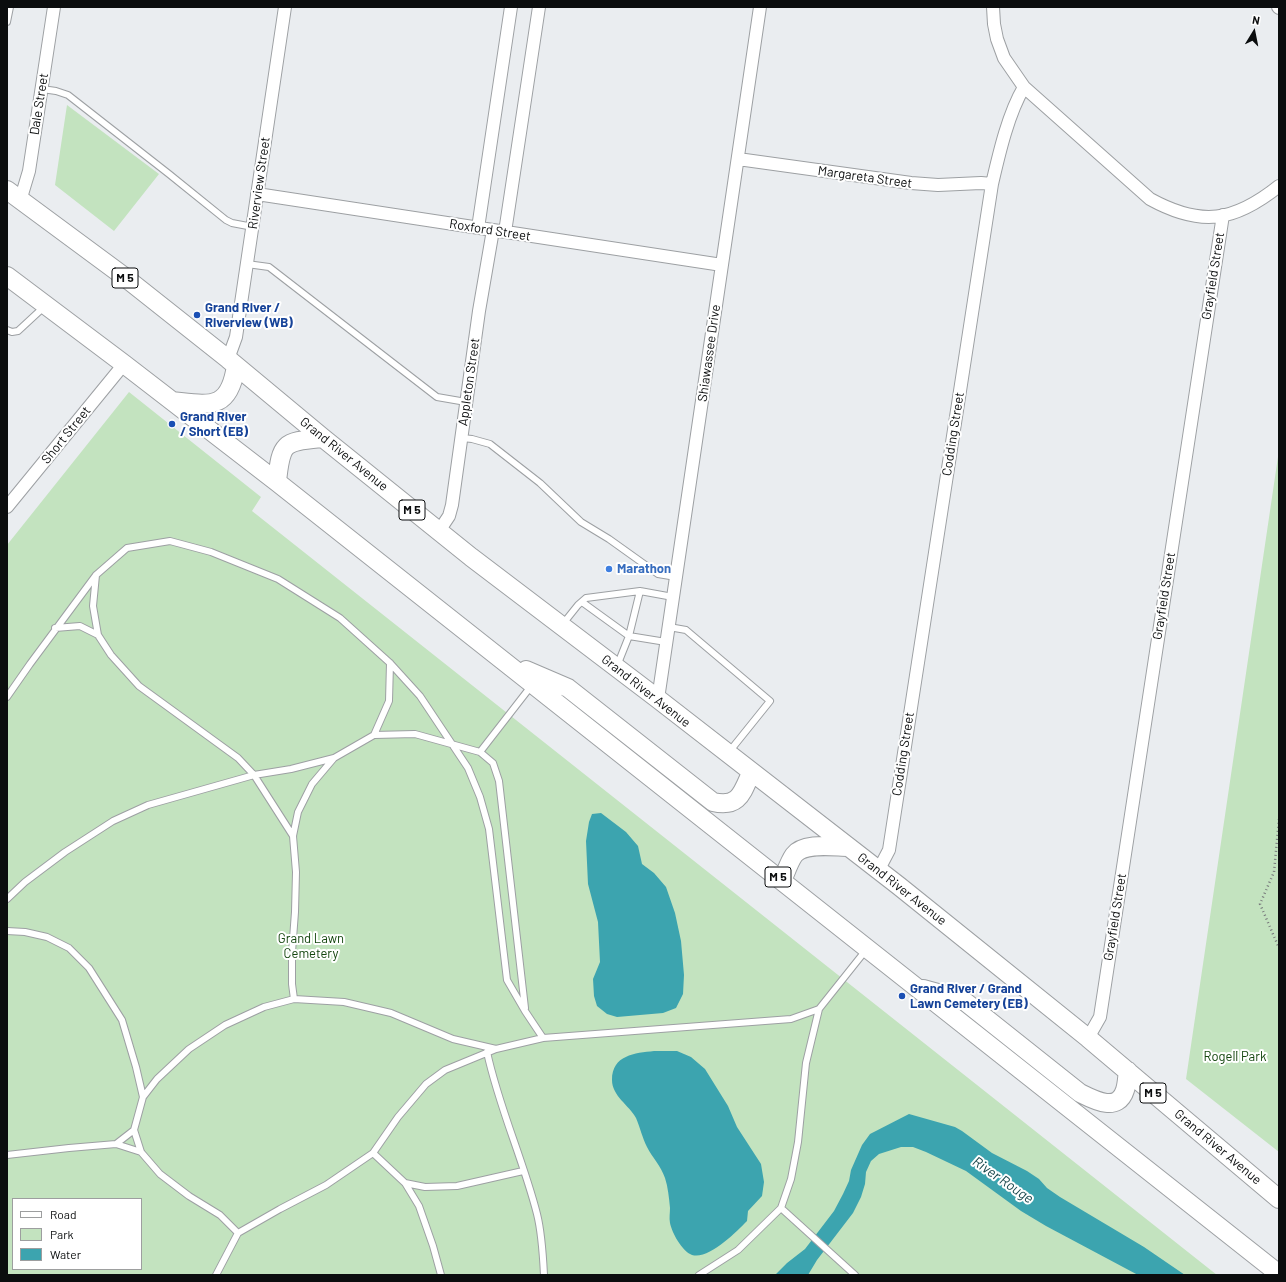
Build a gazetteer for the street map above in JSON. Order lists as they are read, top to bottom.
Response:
{
  "streets": {
    "main road": ["M 5", "Grand River Avenue"],
    "street": [
      "Dale Street",
      "Margareta Street",
      "Riverview Street",
      "Roxford Street",
      "Grayfield Street",
      "Shiawassee Drive",
      "Appleton Street",
      "Codding Street",
      "Short Street"
    ]
  },
  "crossings": [
    ["Dale Street", "Grand River Avenue"],
    ["Margareta Street", "Shiawassee Drive"],
    ["Margareta Street", "Codding Street"],
    ["Riverview Street", "Roxford Street"],
    ["Riverview Street", "Grand River Avenue"],
    ["Roxford Street", "Shiawassee Drive"],
    ["Roxford Street", "Appleton Street"],
    ["Grayfield Street", "Grand River Avenue"],
    ["M 5", "Short Street"],
    ["Shiawassee Drive", "Grand River Avenue"],
    ["Appleton Street", "Grand River Avenue"],
    ["Codding Street", "Grand River Avenue"]
  ],
  "water": ["River Rouge"],
  "parks": ["Grand Lawn Cemetery", "Rogell Park"],
  "places": [
    "Grand River / Riverview (WB)",
    "Grand River / Short (EB)",
    "Marathon",
    "Grand River / Grand Lawn Cemetery (EB)"
  ],
  "legend": ["Road", "Park", "Water"],
  "north": "top"
}
